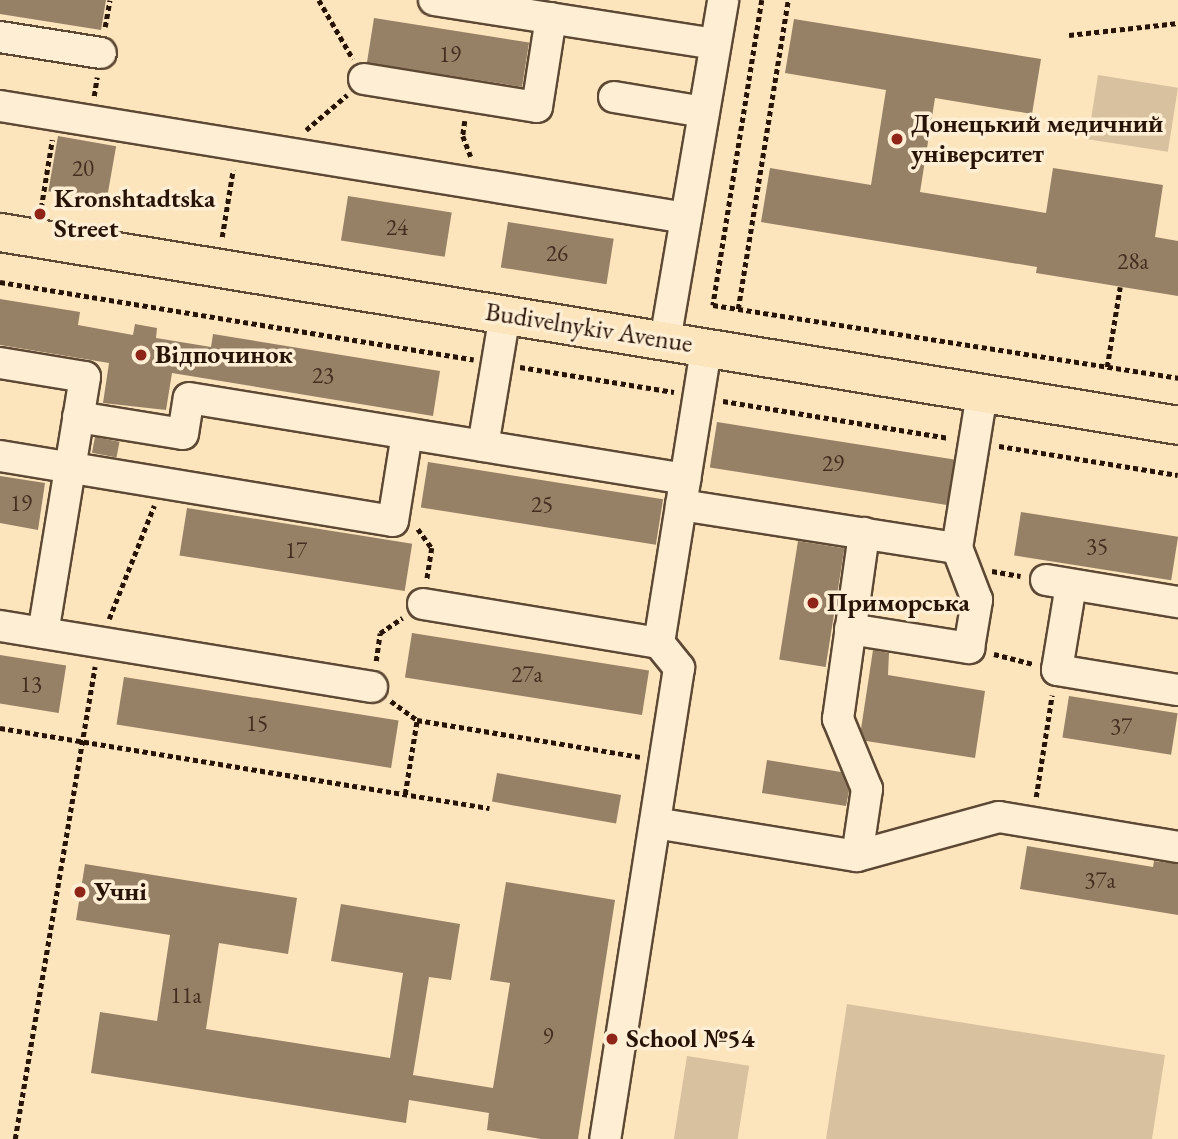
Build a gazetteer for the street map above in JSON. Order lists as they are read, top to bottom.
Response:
{
  "streets": {
    "main road": ["Budivelnykiv Avenue"]
  },
  "places": [
    "Донецький медичний університет",
    "Kronshtadtska Street",
    "Відпочинок",
    "Приморська",
    "Учні",
    "School №54"
  ],
  "house_numbers": [
    "19",
    "20",
    "24",
    "26",
    "28а",
    "23",
    "29",
    "19",
    "25",
    "35",
    "17",
    "27а",
    "13",
    "15",
    "37",
    "37а",
    "11а",
    "9"
  ]
}
